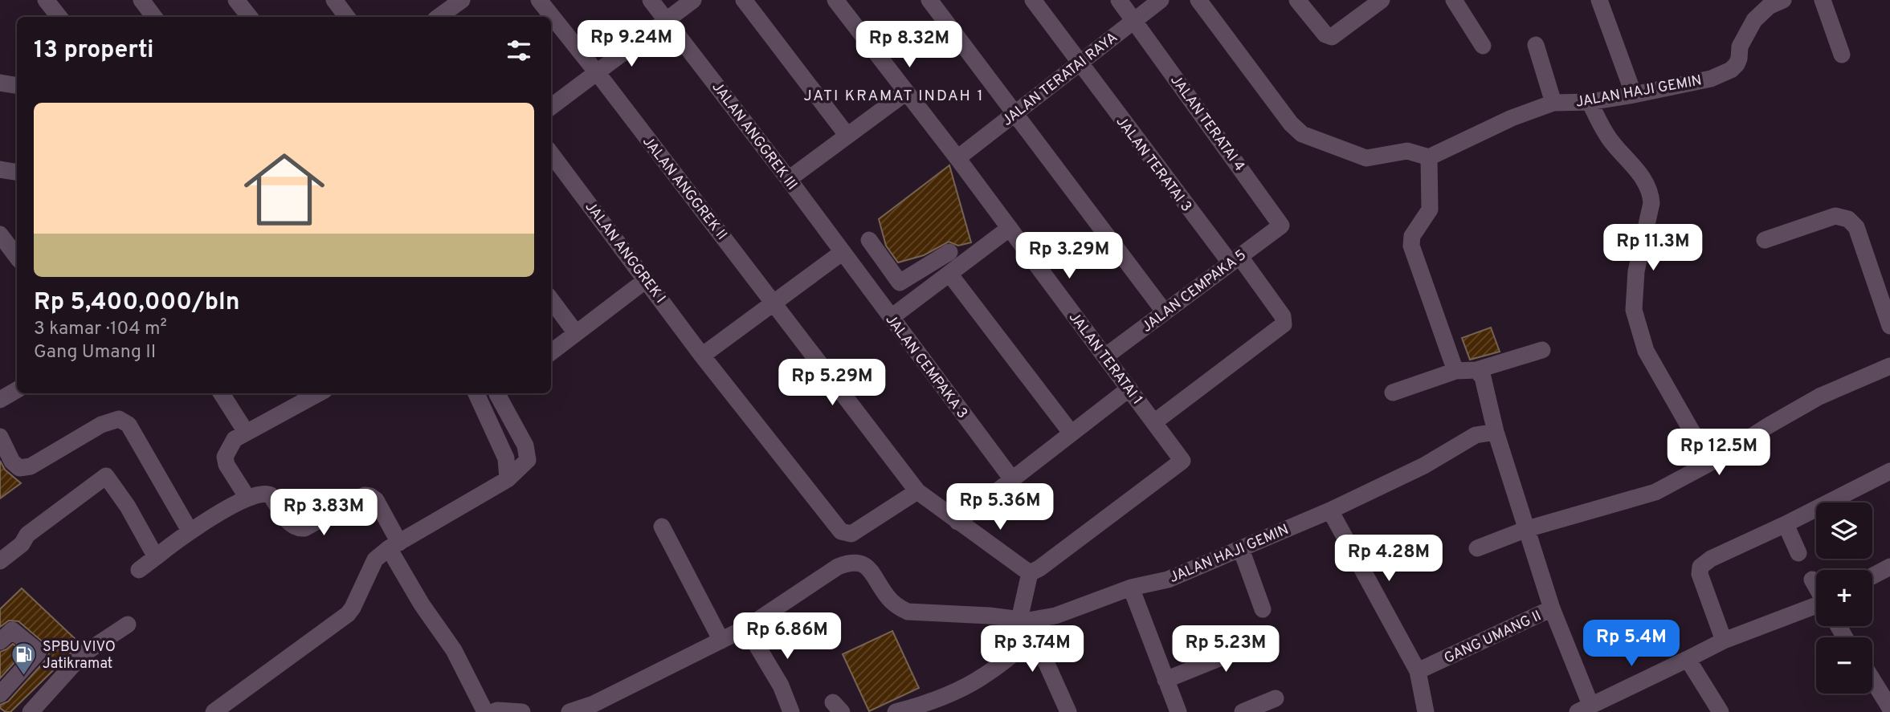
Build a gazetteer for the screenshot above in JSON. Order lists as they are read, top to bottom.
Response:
{
  "streets": {
    "street": [
      "JALAN TERATAI RAYA",
      "JALAN HAJI GEMIN",
      "JALAN TERATAI 4",
      "JALAN ANGGREK III",
      "JALAN TERATAI 3",
      "JALAN ANGGREK II",
      "JALAN ANGGREK I",
      "JALAN CEMPAKA 5",
      "JALAN TERATAI 1",
      "JALAN CEMPAKA 3",
      "GANG UMANG II"
    ]
  },
  "crossings": [
    ["JALAN TERATAI RAYA", "JALAN TERATAI 4"],
    ["JALAN TERATAI RAYA", "JALAN TERATAI 3"],
    ["JALAN TERATAI RAYA", "JALAN TERATAI 1"],
    ["JALAN TERATAI 4", "JALAN CEMPAKA 5"],
    ["JALAN ANGGREK III", "JALAN CEMPAKA 3"],
    ["JALAN TERATAI 3", "JALAN CEMPAKA 5"],
    ["JALAN TERATAI 3", "JALAN TERATAI 1"],
    ["JALAN ANGGREK II", "JALAN ANGGREK I"],
    ["JALAN CEMPAKA 5", "JALAN TERATAI 1"]
  ],
  "districts": ["JATI KRAMAT INDAH 1"],
  "places": {
    "fuel station": ["SPBU VIVO Jatikramat"]
  },
  "page": {
    "heading": "13 properti",
    "price": [
      "Rp 9.24M",
      "Rp 8.32M",
      "Rp 11.3M",
      "Rp 3.29M",
      "Rp 5.29M",
      "Rp 12.5M",
      "Rp 5.36M",
      "Rp 3.83M",
      "Rp 4.28M",
      "Rp 6.86M",
      "Rp 5.4M",
      "Rp 3.74M",
      "Rp 5.23M"
    ],
    "list": [
      {
        "name": "Rp 5,400,000/bln",
        "note": "3 kamar · 104 m² · Gang Umang II"
      }
    ],
    "map_buttons": ["+", "−"]
  }
}
